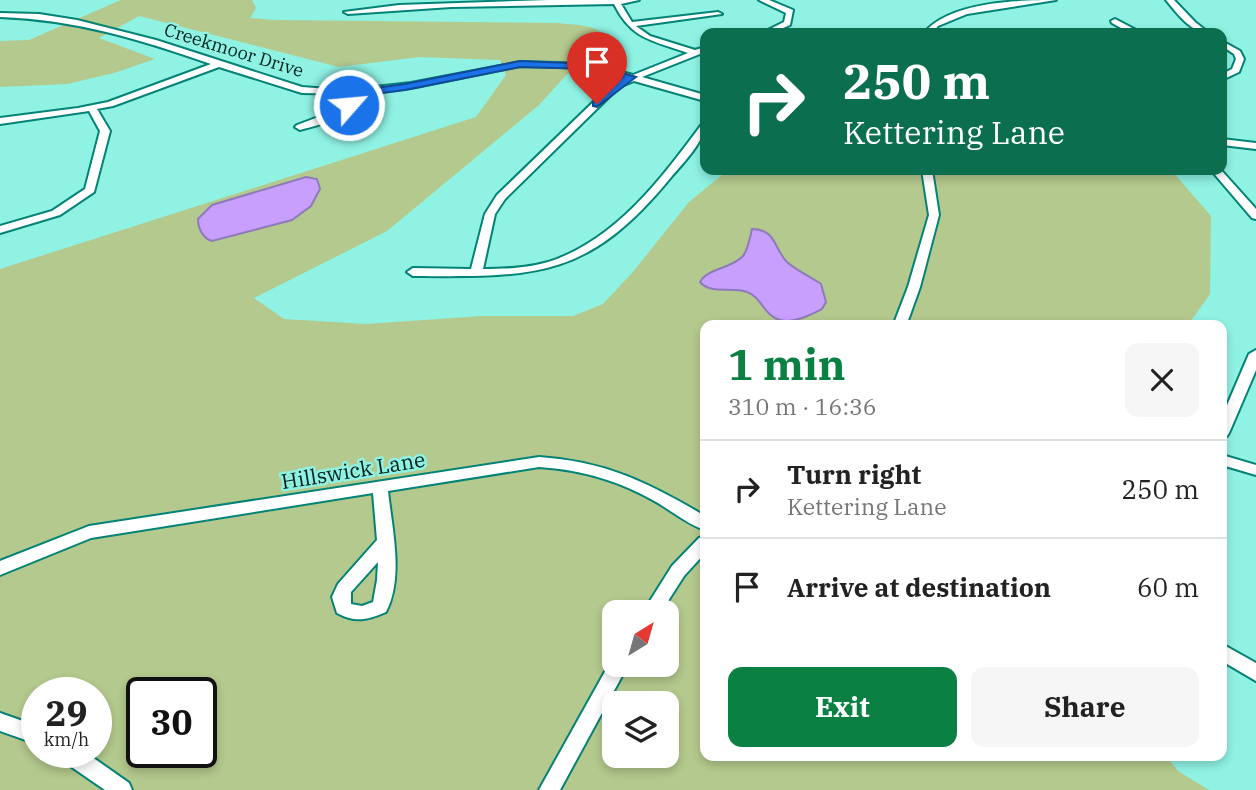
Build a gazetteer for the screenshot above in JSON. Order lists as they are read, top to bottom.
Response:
{
  "streets": {
    "street": ["Creekmoor Drive", "Hillswick Lane"]
  },
  "north": "top right",
  "page": {
    "turn": ["250 m", "Kettering Lane"],
    "heading": ["1 min", "310 m · 16:36"],
    "list": [
      {
        "name": "Turn right",
        "note": "Kettering Lane",
        "value": "250 m"
      },
      {
        "name": "Arrive at destination",
        "value": "60 m"
      }
    ],
    "buttons": ["Exit", "Share"],
    "speed": "29 km/h",
    "limit": "30"
  }
}
